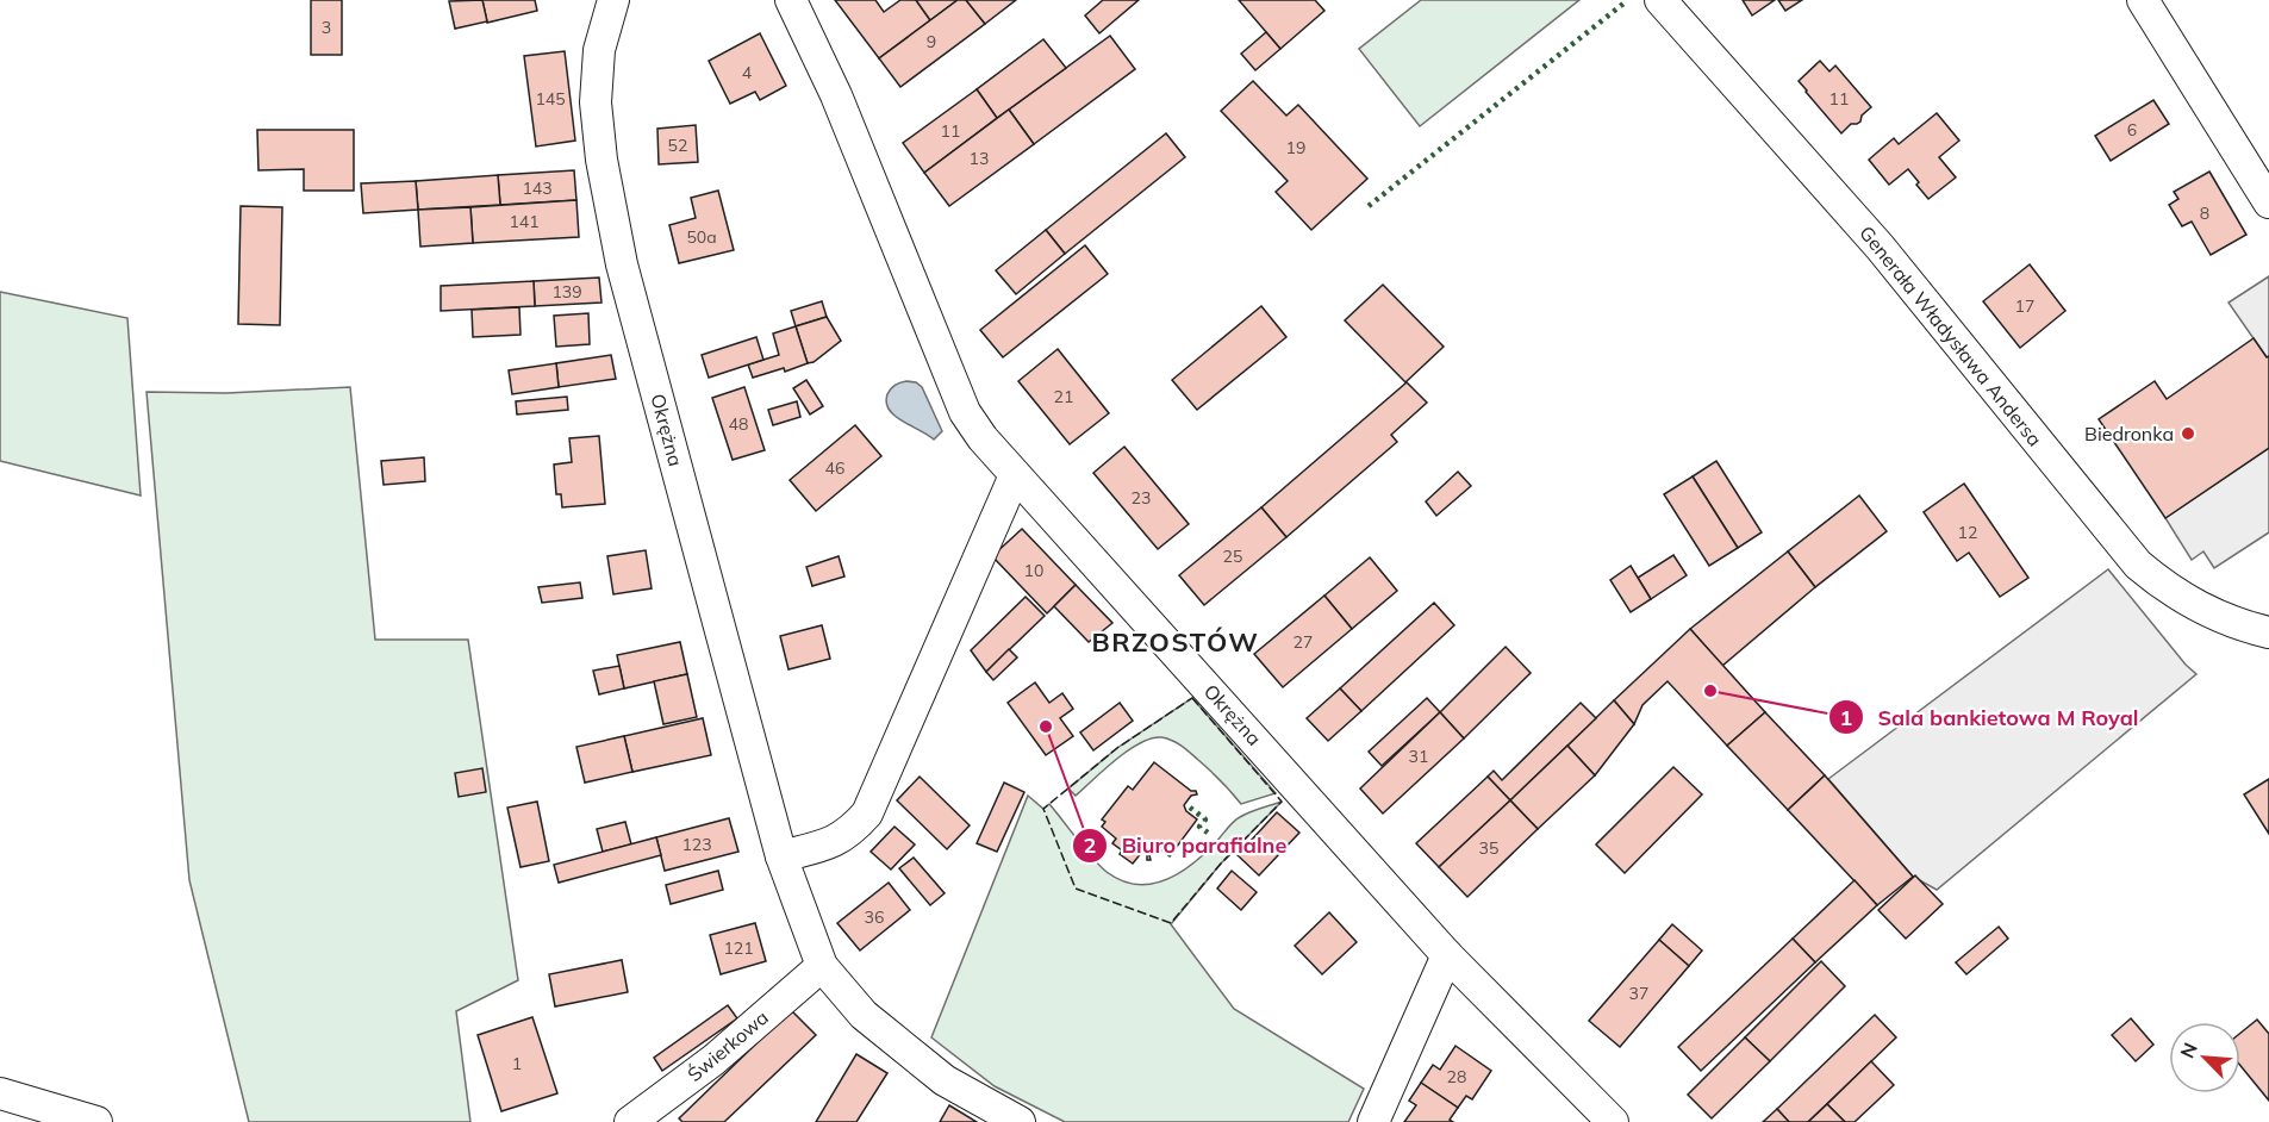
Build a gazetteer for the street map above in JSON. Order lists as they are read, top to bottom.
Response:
{
  "streets": {
    "street": ["Generała Władysława Andersa", "Okrężna", "Świerkowa"]
  },
  "crossings": [
    ["Okrężna", "Świerkowa"]
  ],
  "districts": ["BRZOSTÓW"],
  "places": ["Biedronka", "Sala bankietowa M Royal", "Biuro parafialne"],
  "house_numbers": [
    "3",
    "9",
    "4",
    "145",
    "11",
    "6",
    "11",
    "52",
    "19",
    "13",
    "143",
    "8",
    "141",
    "50a",
    "139",
    "17",
    "21",
    "48",
    "46",
    "23",
    "12",
    "25",
    "10",
    "27",
    "31",
    "123",
    "35",
    "36",
    "121",
    "37",
    "1",
    "28"
  ],
  "north": "top left"
}
